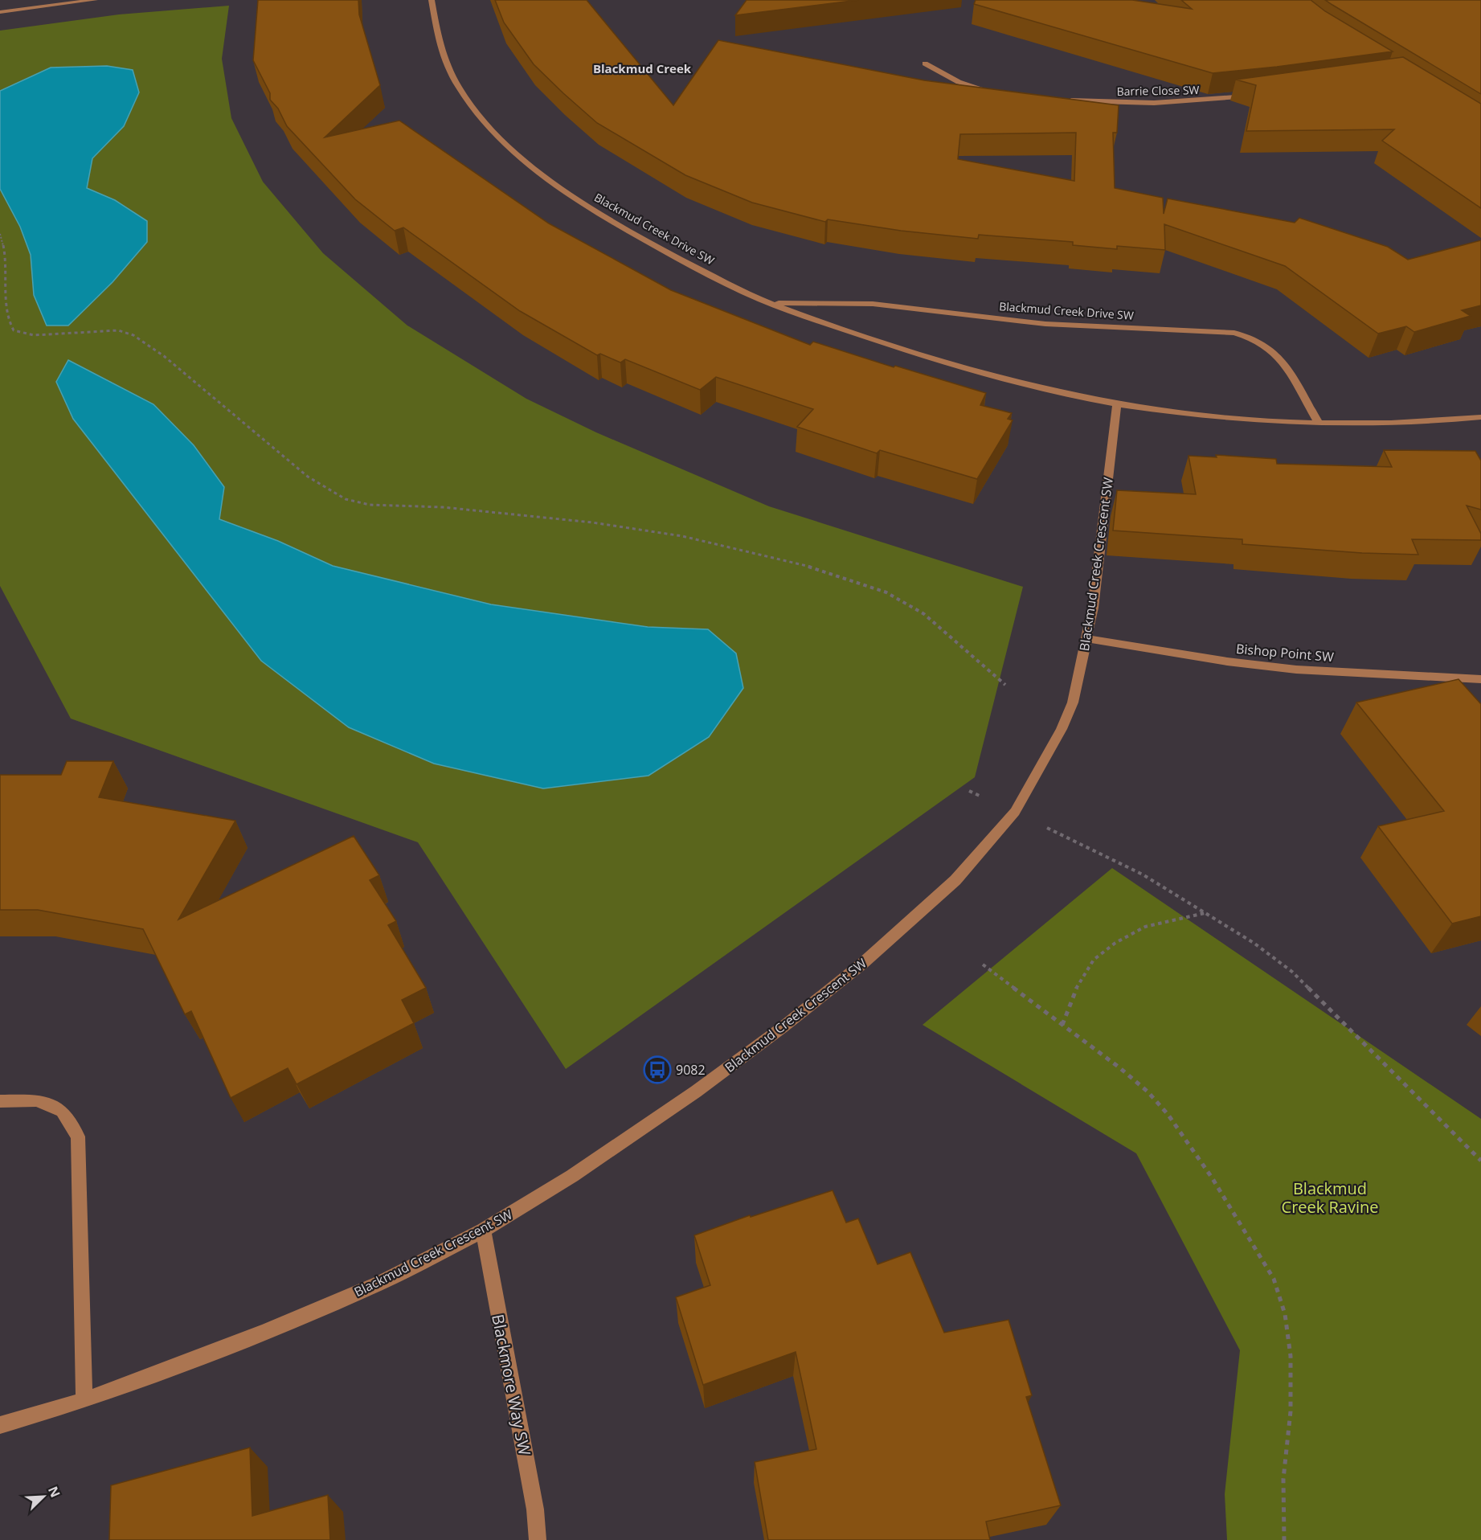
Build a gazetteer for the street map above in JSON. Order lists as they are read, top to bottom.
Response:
{
  "streets": {
    "street": [
      "Barrie Close SW",
      "Blackmud Creek Drive SW",
      "Blackmud Creek Crescent SW",
      "Bishop Point SW",
      "Blackmore Way SW"
    ]
  },
  "crossings": [
    ["Blackmud Creek Drive SW", "Blackmud Creek Crescent SW"],
    ["Blackmud Creek Crescent SW", "Bishop Point SW"],
    ["Blackmud Creek Crescent SW", "Blackmore Way SW"]
  ],
  "districts": ["Blackmud Creek"],
  "parks": ["Blackmud Creek Ravine"],
  "places": {
    "bus stop": ["9082"]
  },
  "north": "top right"
}
